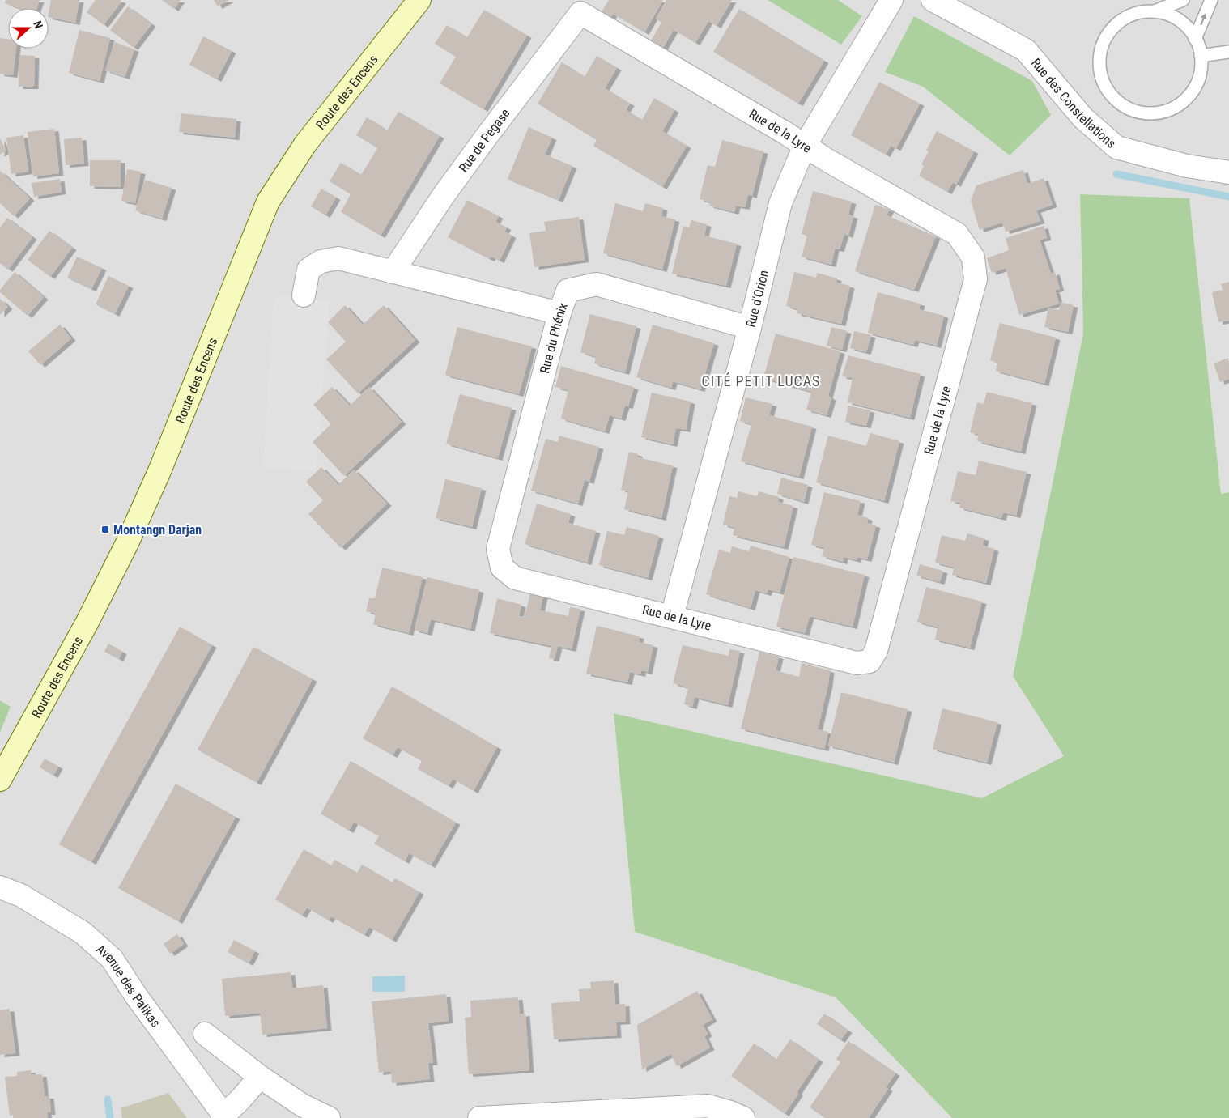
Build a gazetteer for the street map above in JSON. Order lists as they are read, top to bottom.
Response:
{
  "streets": {
    "street": [
      "Route des Encens",
      "Rue des Constellations",
      "Rue de la Lyre",
      "Rue de Pégase",
      "Rue d'Orion",
      "Rue du Phénix",
      "Avenue des Palikas"
    ]
  },
  "crossings": [
    ["Rue de la Lyre", "Rue de Pégase"],
    ["Rue de la Lyre", "Rue d'Orion"],
    ["Rue de la Lyre", "Rue du Phénix"],
    ["Rue d'Orion", "Rue du Phénix"]
  ],
  "districts": ["CITÉ PETIT LUCAS"],
  "places": {
    "transit": ["Montangn Darjan"]
  },
  "north": "right"
}
